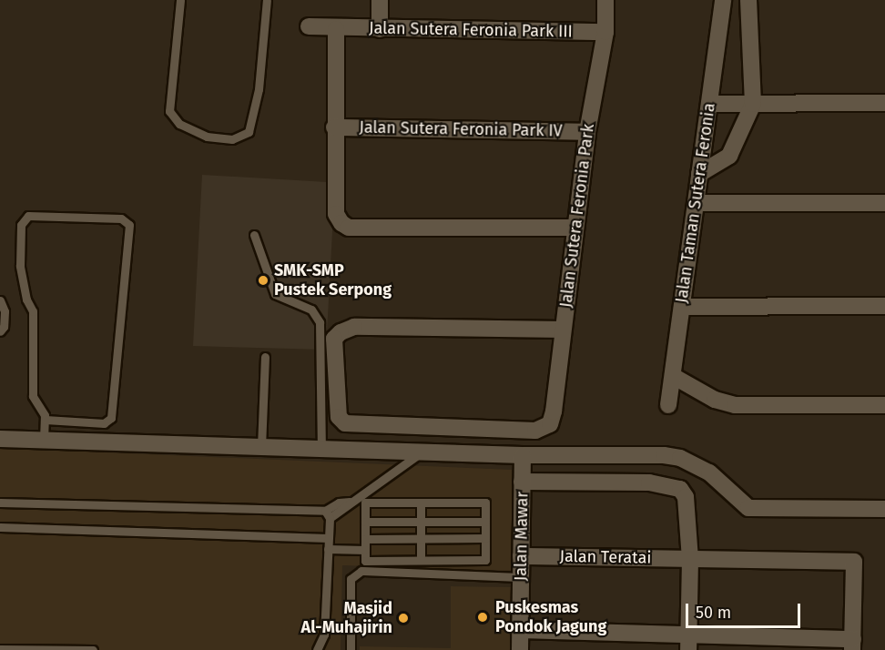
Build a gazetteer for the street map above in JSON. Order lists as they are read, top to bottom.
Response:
{
  "streets": {
    "street": [
      "Jalan Sutera Feronia Park III",
      "Jalan Sutera Feronia Park IV",
      "Jalan Taman Sutera Feronia",
      "Jalan Sutera Feronia Park",
      "Jalan Mawar",
      "Jalan Teratai"
    ]
  },
  "crossings": [
    ["Jalan Sutera Feronia Park III", "Jalan Sutera Feronia Park"],
    ["Jalan Sutera Feronia Park IV", "Jalan Sutera Feronia Park"],
    ["Jalan Mawar", "Jalan Teratai"]
  ],
  "places": ["SMK-SMP Pustek Serpong", "Puskesmas Pondok Jagung", "Masjid Al-Muhajirin"],
  "scale_bar": "50 m"
}
